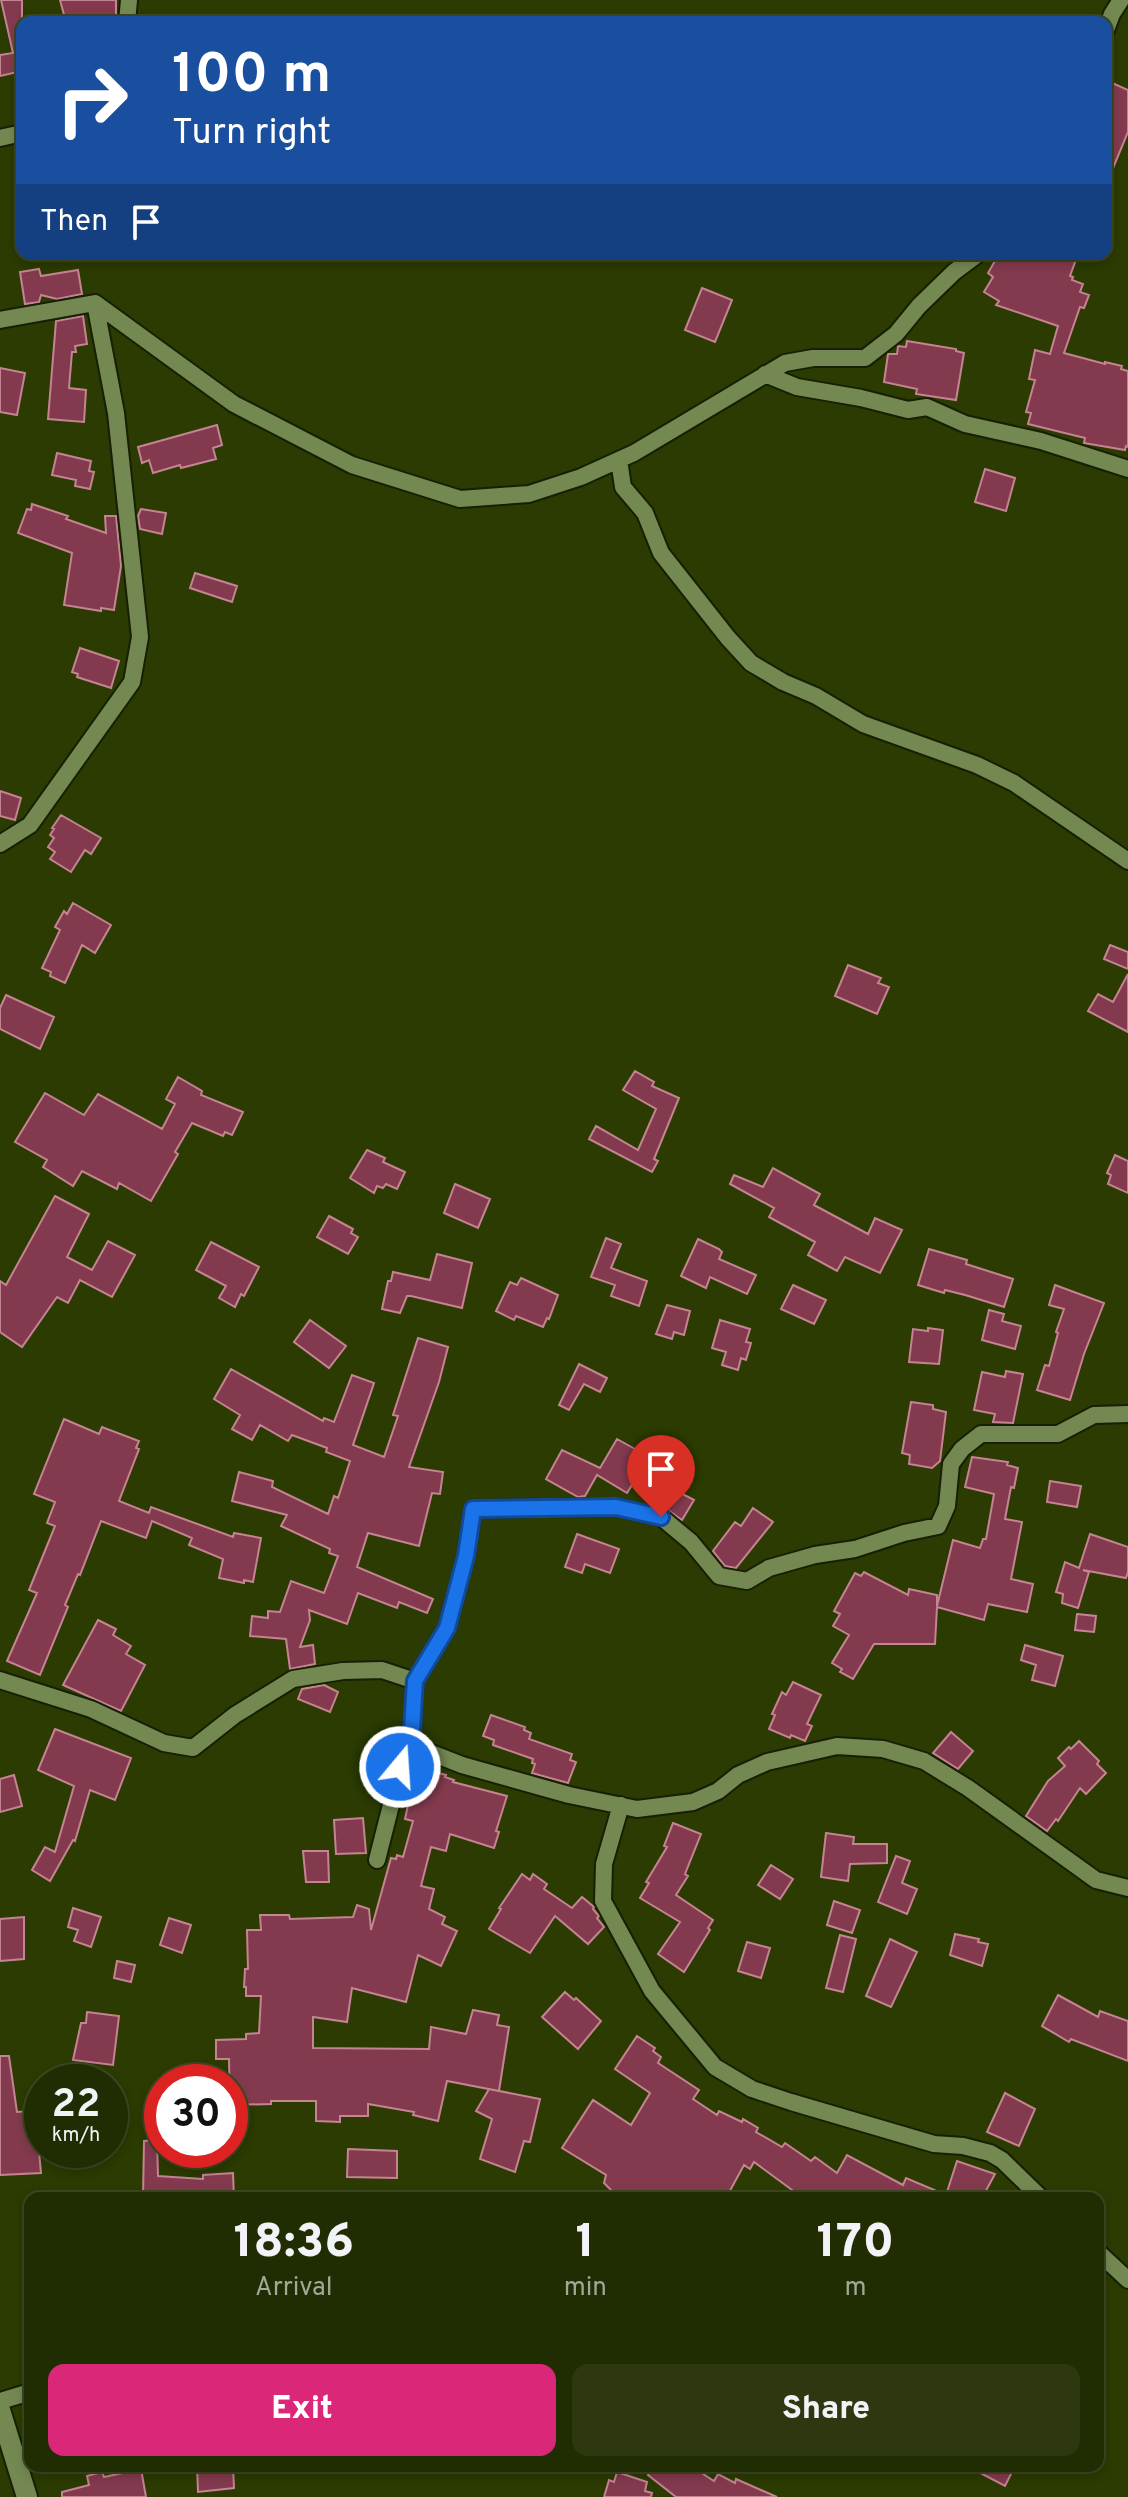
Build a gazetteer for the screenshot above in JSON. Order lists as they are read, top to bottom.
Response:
{
  "page": {
    "turn": ["100 m", "Turn right"],
    "then": "Then",
    "speed": "22 km/h",
    "limit": "30",
    "eta": [
      "18:36",
      "Arrival",
      "1",
      "min",
      "170",
      "m"
    ],
    "buttons": ["Exit", "Share"]
  }
}
